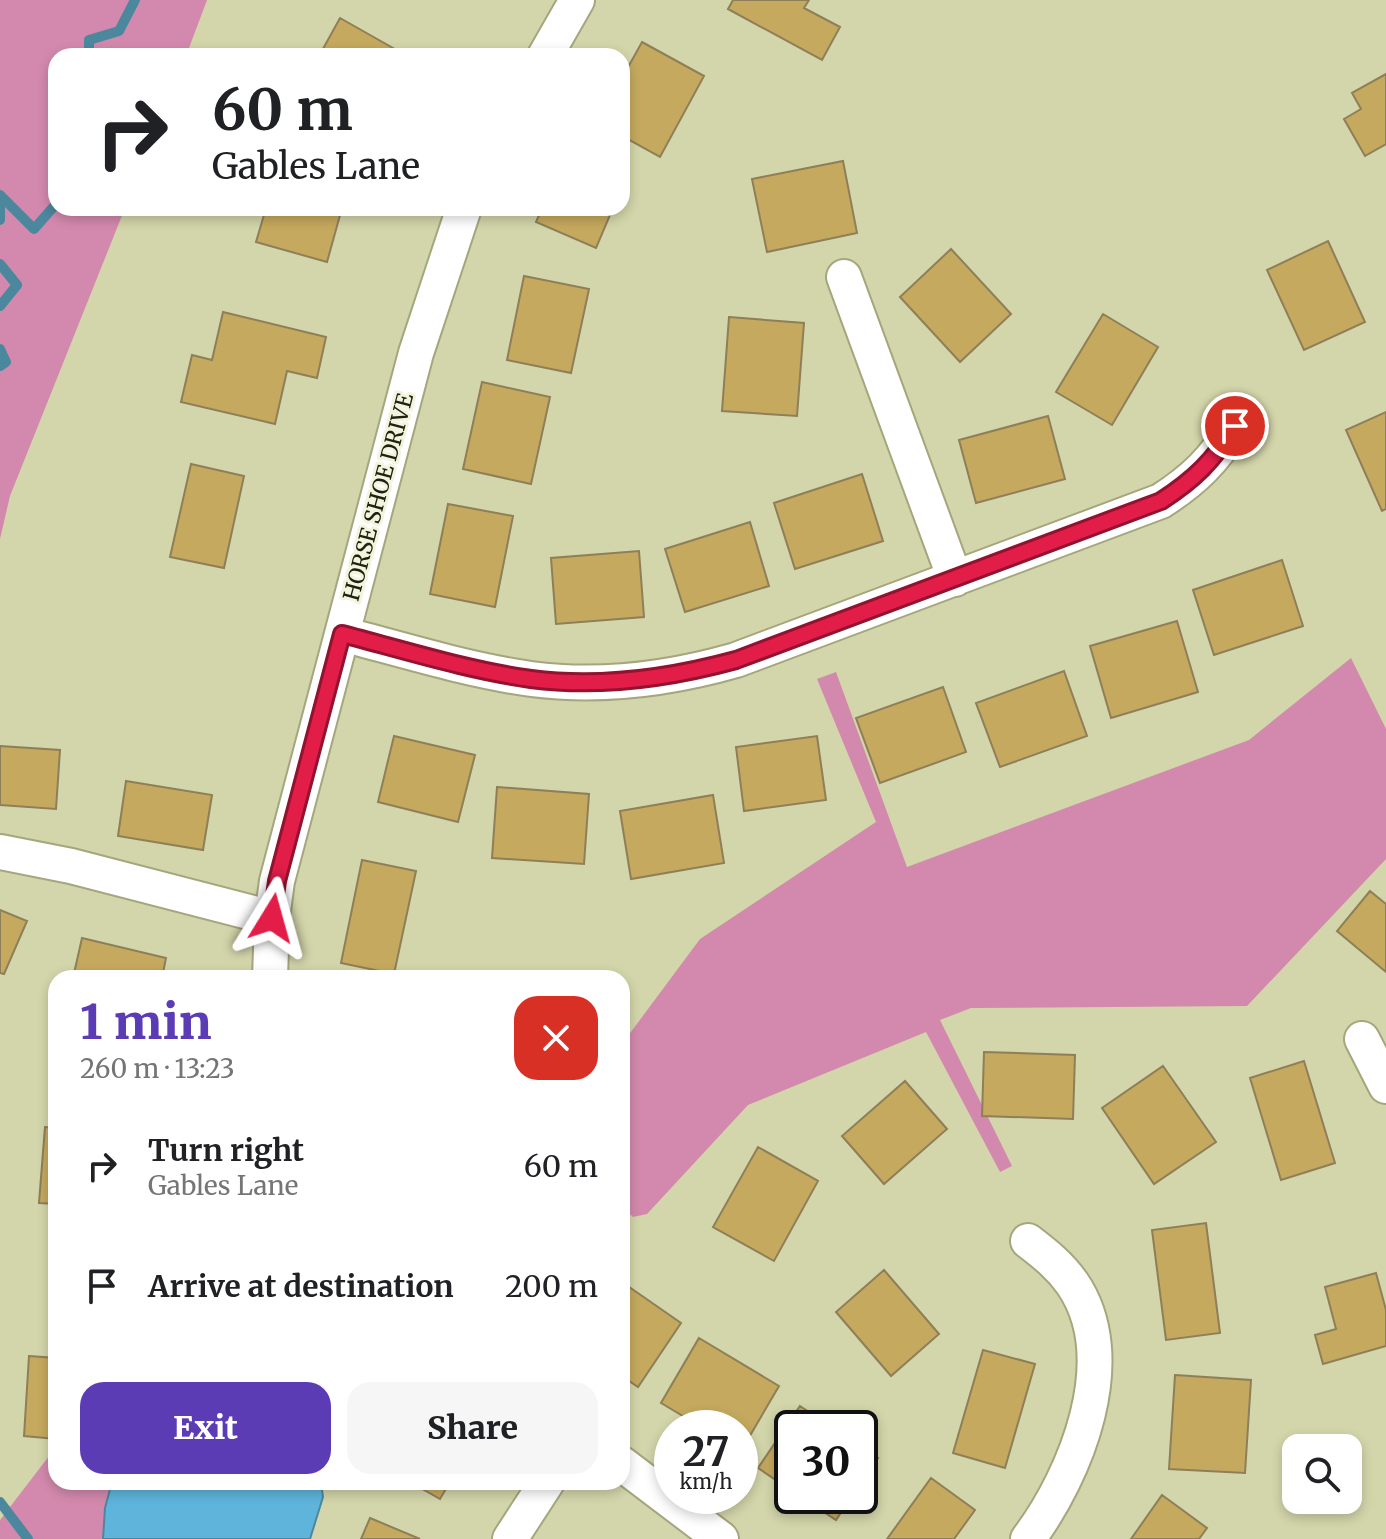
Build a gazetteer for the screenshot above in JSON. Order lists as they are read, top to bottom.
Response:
{
  "streets": {
    "street": ["HORSE SHOE DRIVE"]
  },
  "page": {
    "turn": ["60 m", "Gables Lane"],
    "heading": ["1 min", "260 m · 13:23"],
    "list": [
      {
        "name": "Turn right",
        "note": "Gables Lane",
        "value": "60 m"
      },
      {
        "name": "Arrive at destination",
        "value": "200 m"
      }
    ],
    "buttons": ["Exit", "Share"],
    "speed": "27 km/h",
    "limit": "30"
  }
}
